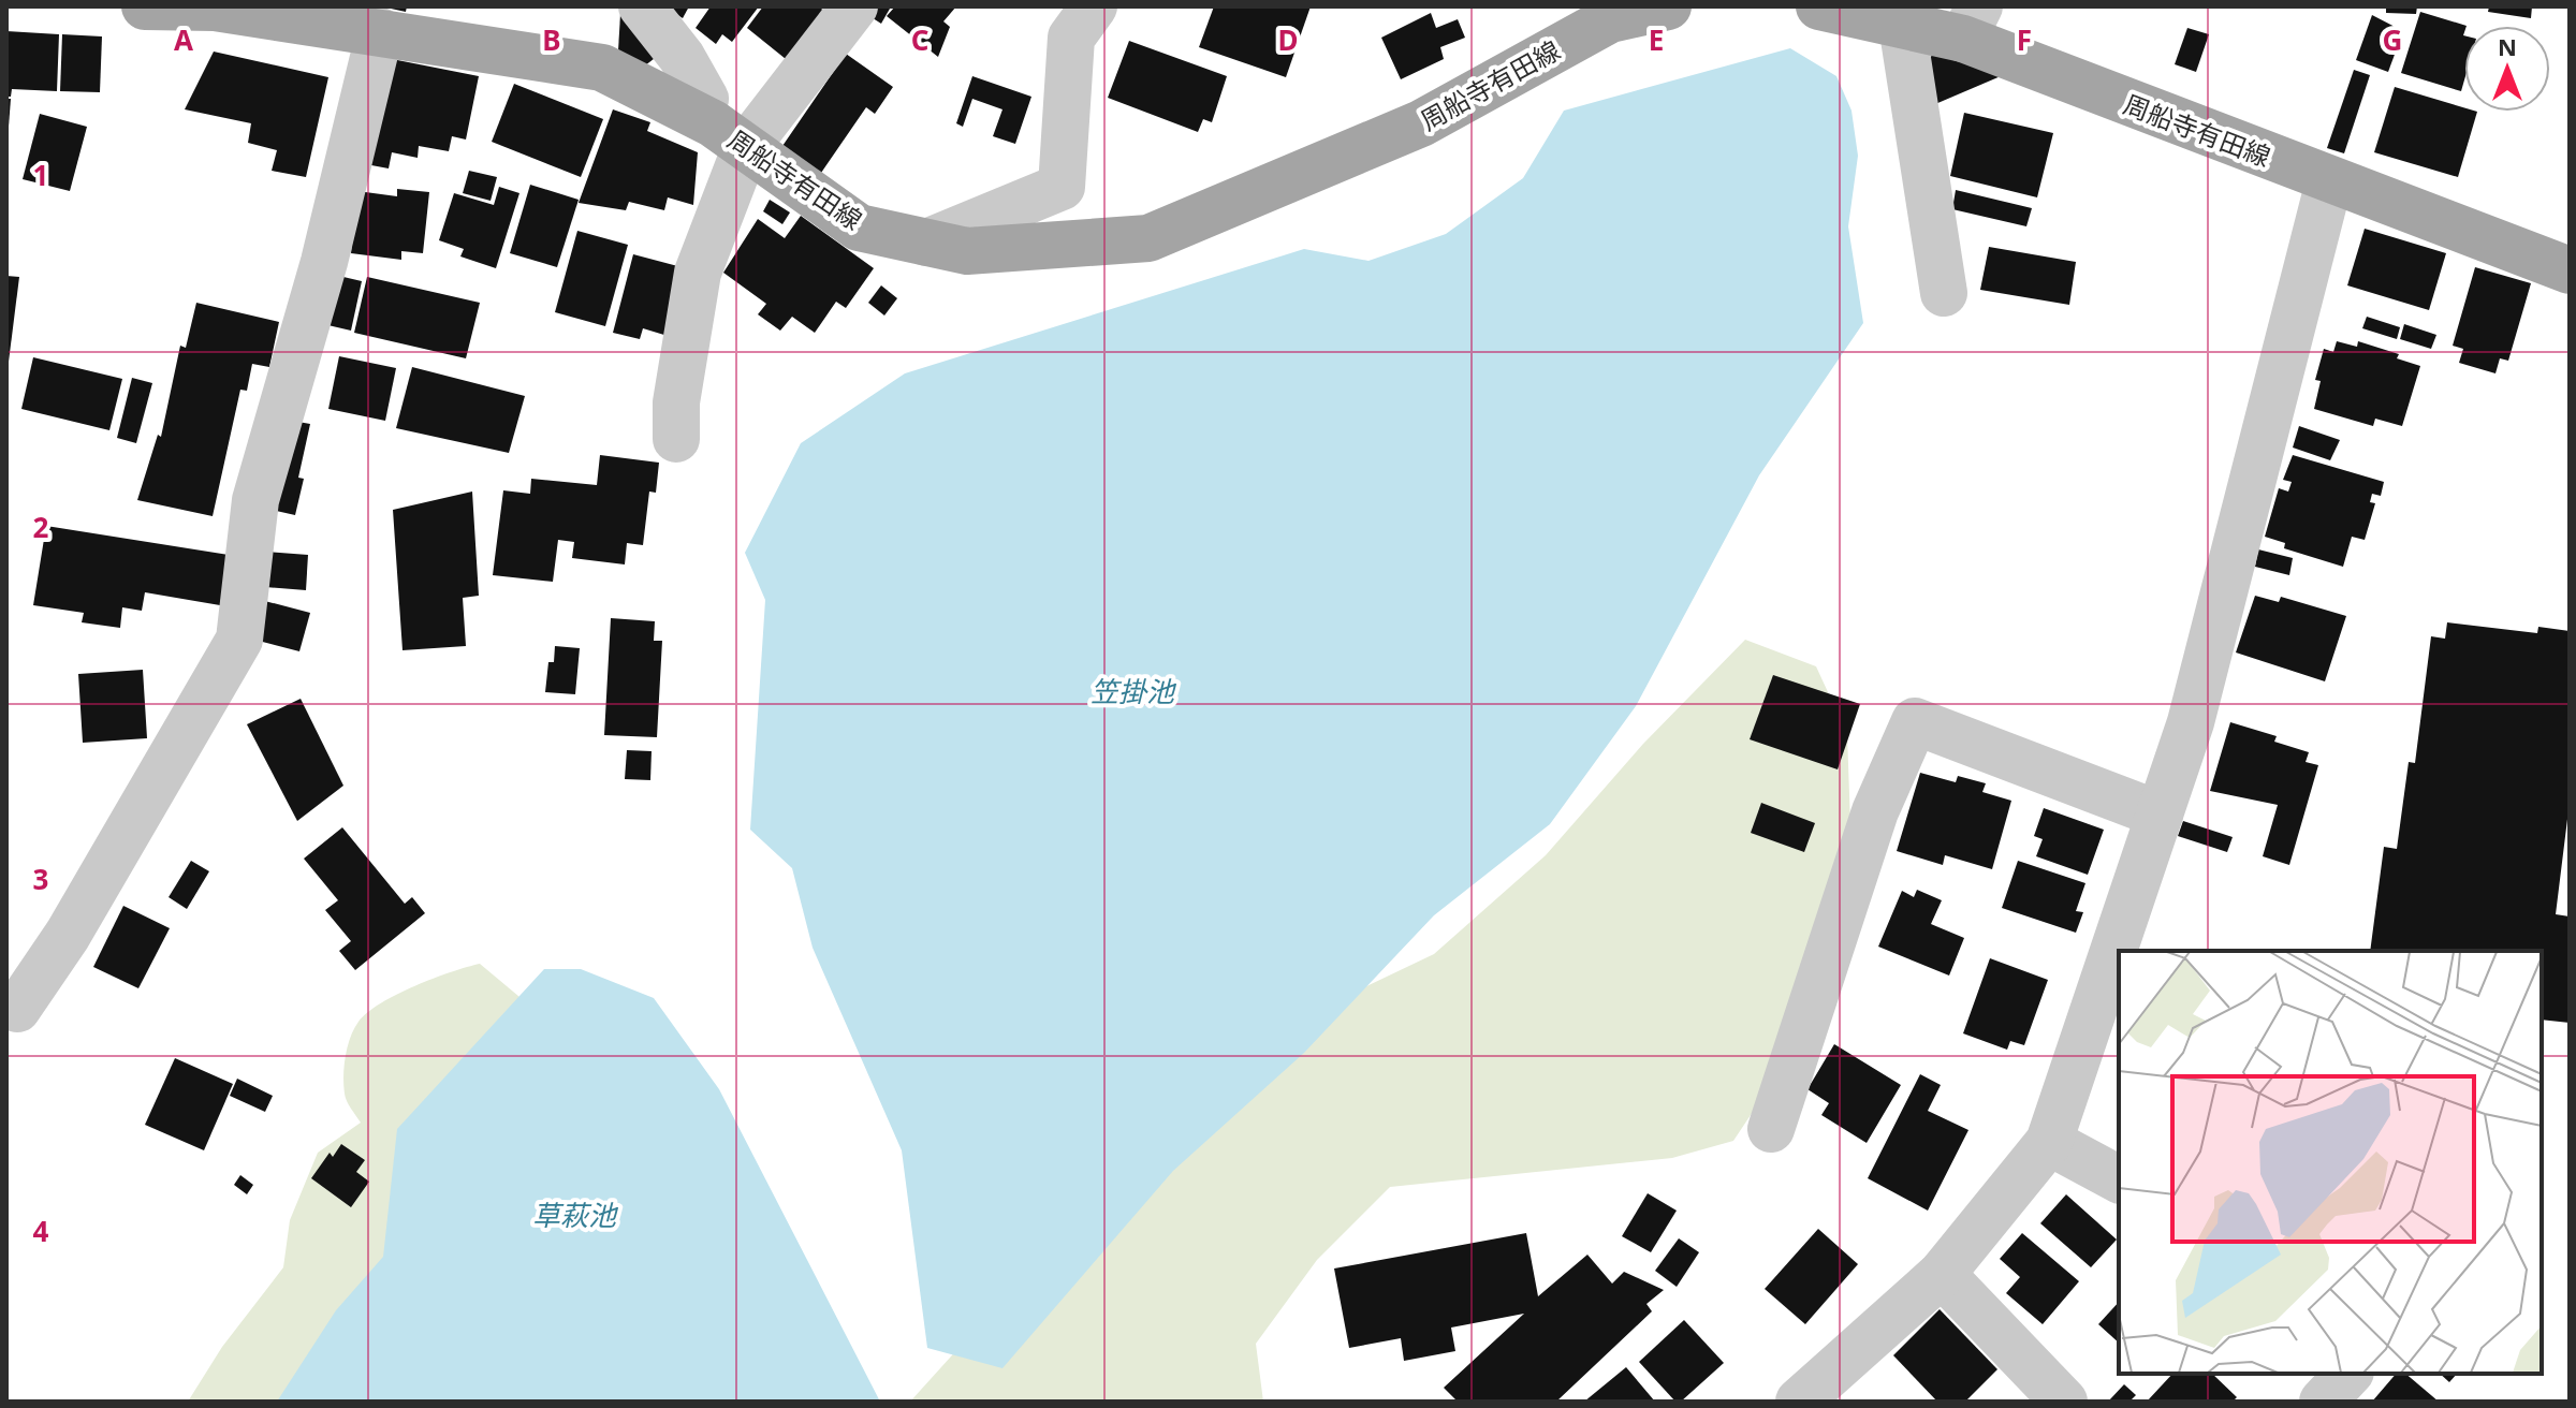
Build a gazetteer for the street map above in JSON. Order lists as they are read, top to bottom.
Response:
{
  "streets": {
    "main road": ["周船寺有田線"]
  },
  "water": ["笠掛池", "草萩池"],
  "north": "top",
  "grid": {
    "columns": [
      "A",
      "B",
      "C",
      "D",
      "E",
      "F",
      "G"
    ],
    "rows": [
      "1",
      "2",
      "3",
      "4"
    ]
  }
}
